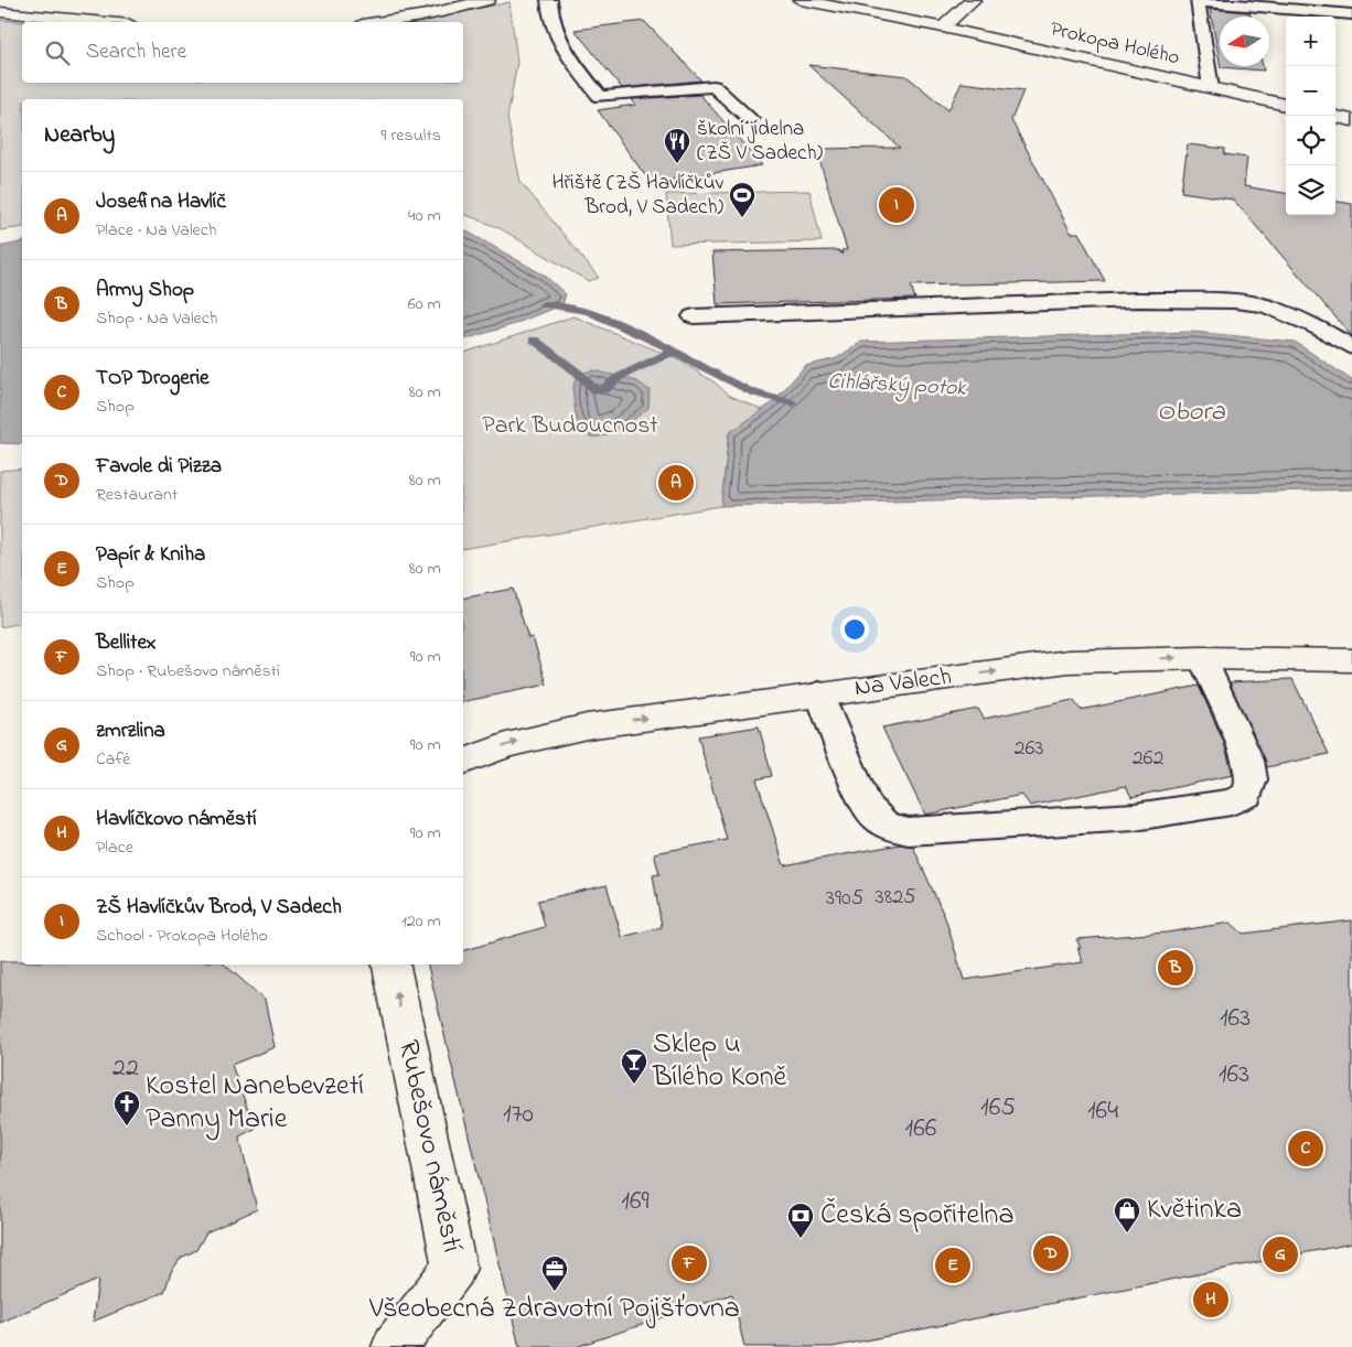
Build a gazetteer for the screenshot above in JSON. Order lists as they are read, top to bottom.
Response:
{
  "streets": {
    "street": ["Prokopa Holého", "Na Valech", "Rubešovo náměstí"]
  },
  "one_way": ["Na Valech", "Rubešovo náměstí"],
  "water": ["Cihlářský potok", "Obora"],
  "parks": ["Park Budoucnost"],
  "places": {
    "restaurant": ["školní jídelna (ZŠ V Sadech)"],
    "sports": ["Hřiště (ZŠ Havlíčkův Brod, V Sadech)"],
    "bar": ["Sklep u Bílého Koně"],
    "church": ["Kostel Nanebevzetí Panny Marie"],
    "shop": ["Květinka"],
    "bank": ["Česká spořitelna"],
    "office": ["Všeobecná Zdravotní Pojišťovna"]
  },
  "house_numbers": [
    "263",
    "262",
    "3825",
    "3905",
    "163",
    "22",
    "163",
    "165",
    "164",
    "170",
    "166",
    "169"
  ],
  "north": "left",
  "page": {
    "map_buttons": ["+", "−"],
    "search": "Search here",
    "heading": ["Nearby", "9 results"],
    "list": [
      {
        "mark": "A",
        "name": "Josefina Havlíč",
        "note": "Place · Na Valech",
        "value": "40 m"
      },
      {
        "mark": "B",
        "name": "Army Shop",
        "note": "Shop · Na Valech",
        "value": "60 m"
      },
      {
        "mark": "C",
        "name": "TOP Drogerie",
        "note": "Shop",
        "value": "80 m"
      },
      {
        "mark": "D",
        "name": "Favole di Pizza",
        "note": "Restaurant",
        "value": "80 m"
      },
      {
        "mark": "E",
        "name": "Papír & Kniha",
        "note": "Shop",
        "value": "80 m"
      },
      {
        "mark": "F",
        "name": "Bellitex",
        "note": "Shop · Rubešovo náměstí",
        "value": "90 m"
      },
      {
        "mark": "G",
        "name": "zmrzlina",
        "note": "Café",
        "value": "90 m"
      },
      {
        "mark": "H",
        "name": "Havlíčkovo náměstí",
        "note": "Place",
        "value": "90 m"
      },
      {
        "mark": "I",
        "name": "ZŠ Havlíčkův Brod, V Sadech",
        "note": "School · Prokopa Holého",
        "value": "120 m"
      }
    ],
    "pins": [
      "I",
      "A",
      "B",
      "C",
      "D",
      "G",
      "F",
      "E",
      "H"
    ]
  }
}
